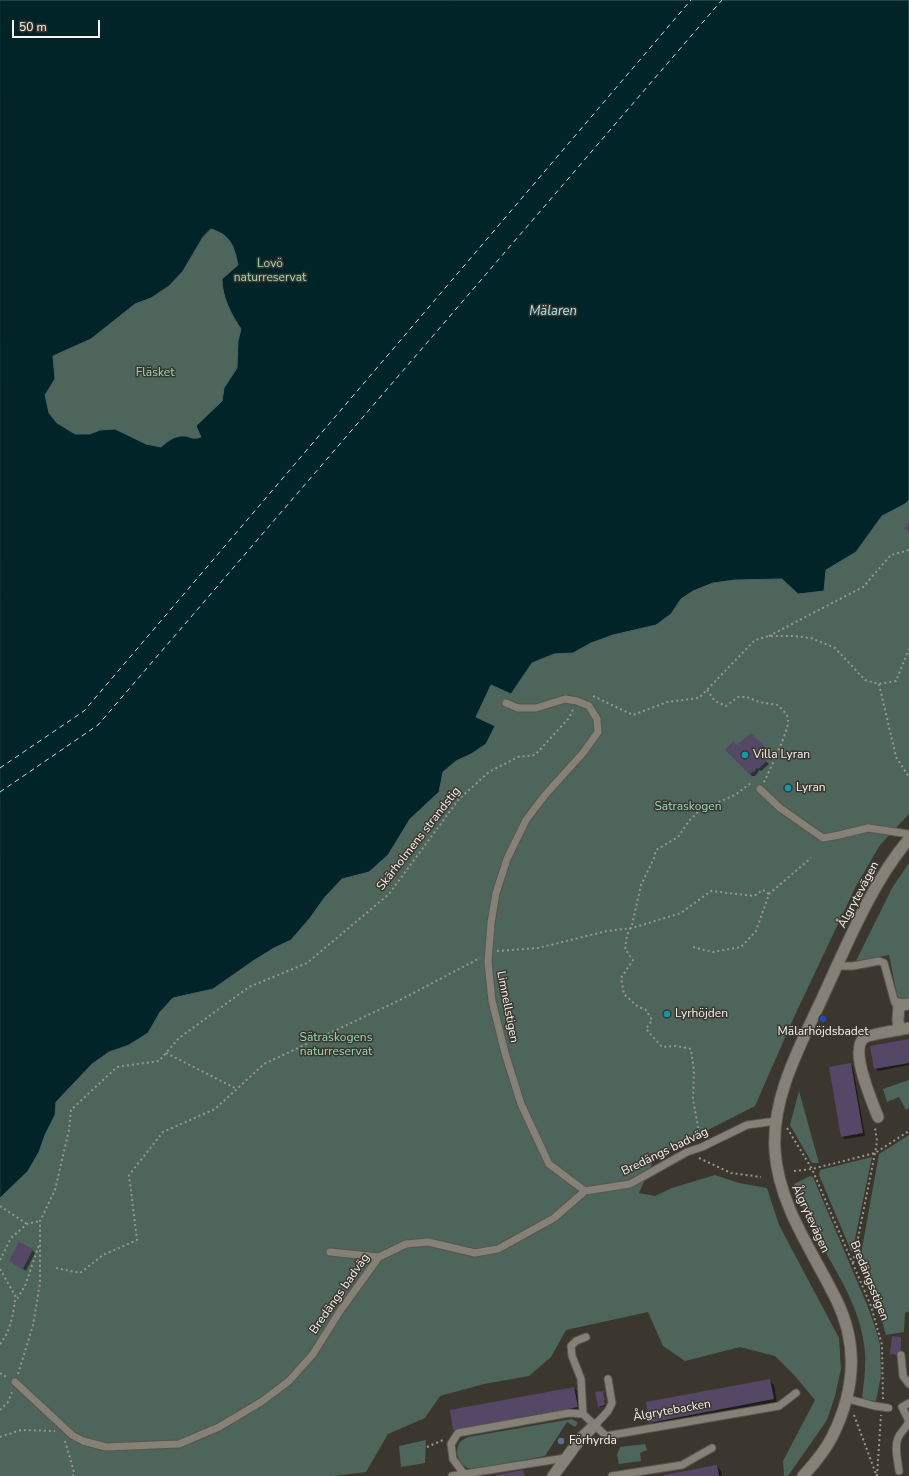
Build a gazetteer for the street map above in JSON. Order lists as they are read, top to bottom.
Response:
{
  "streets": {
    "street": ["Ålgrytevägen"],
    "lane": ["Limnellstigen", "Bredängs badväg", "Ålgrytebacken"],
    "path": ["Skärholmens strandstig", "Bredängsstigen"]
  },
  "crossings": [
    ["Skärholmens strandstig", "Limnellstigen"],
    ["Skärholmens strandstig", "Bredängs badväg"],
    ["Ålgrytevägen", "Bredängs badväg"],
    ["Ålgrytevägen", "Bredängsstigen"],
    ["Limnellstigen", "Bredängs badväg"],
    ["Bredängs badväg", "Bredängsstigen"]
  ],
  "water": ["Mälaren"],
  "parks": [
    "Lovö naturreservat",
    "Fläsket",
    "Sätraskogen",
    "Sätraskogens naturreservat"
  ],
  "places": [
    "Villa Lyran",
    "Lyran",
    "Lyrhöjden",
    "Mälarhöjdsbadet",
    "Förhyrda"
  ],
  "scale_bar": "50 m"
}
